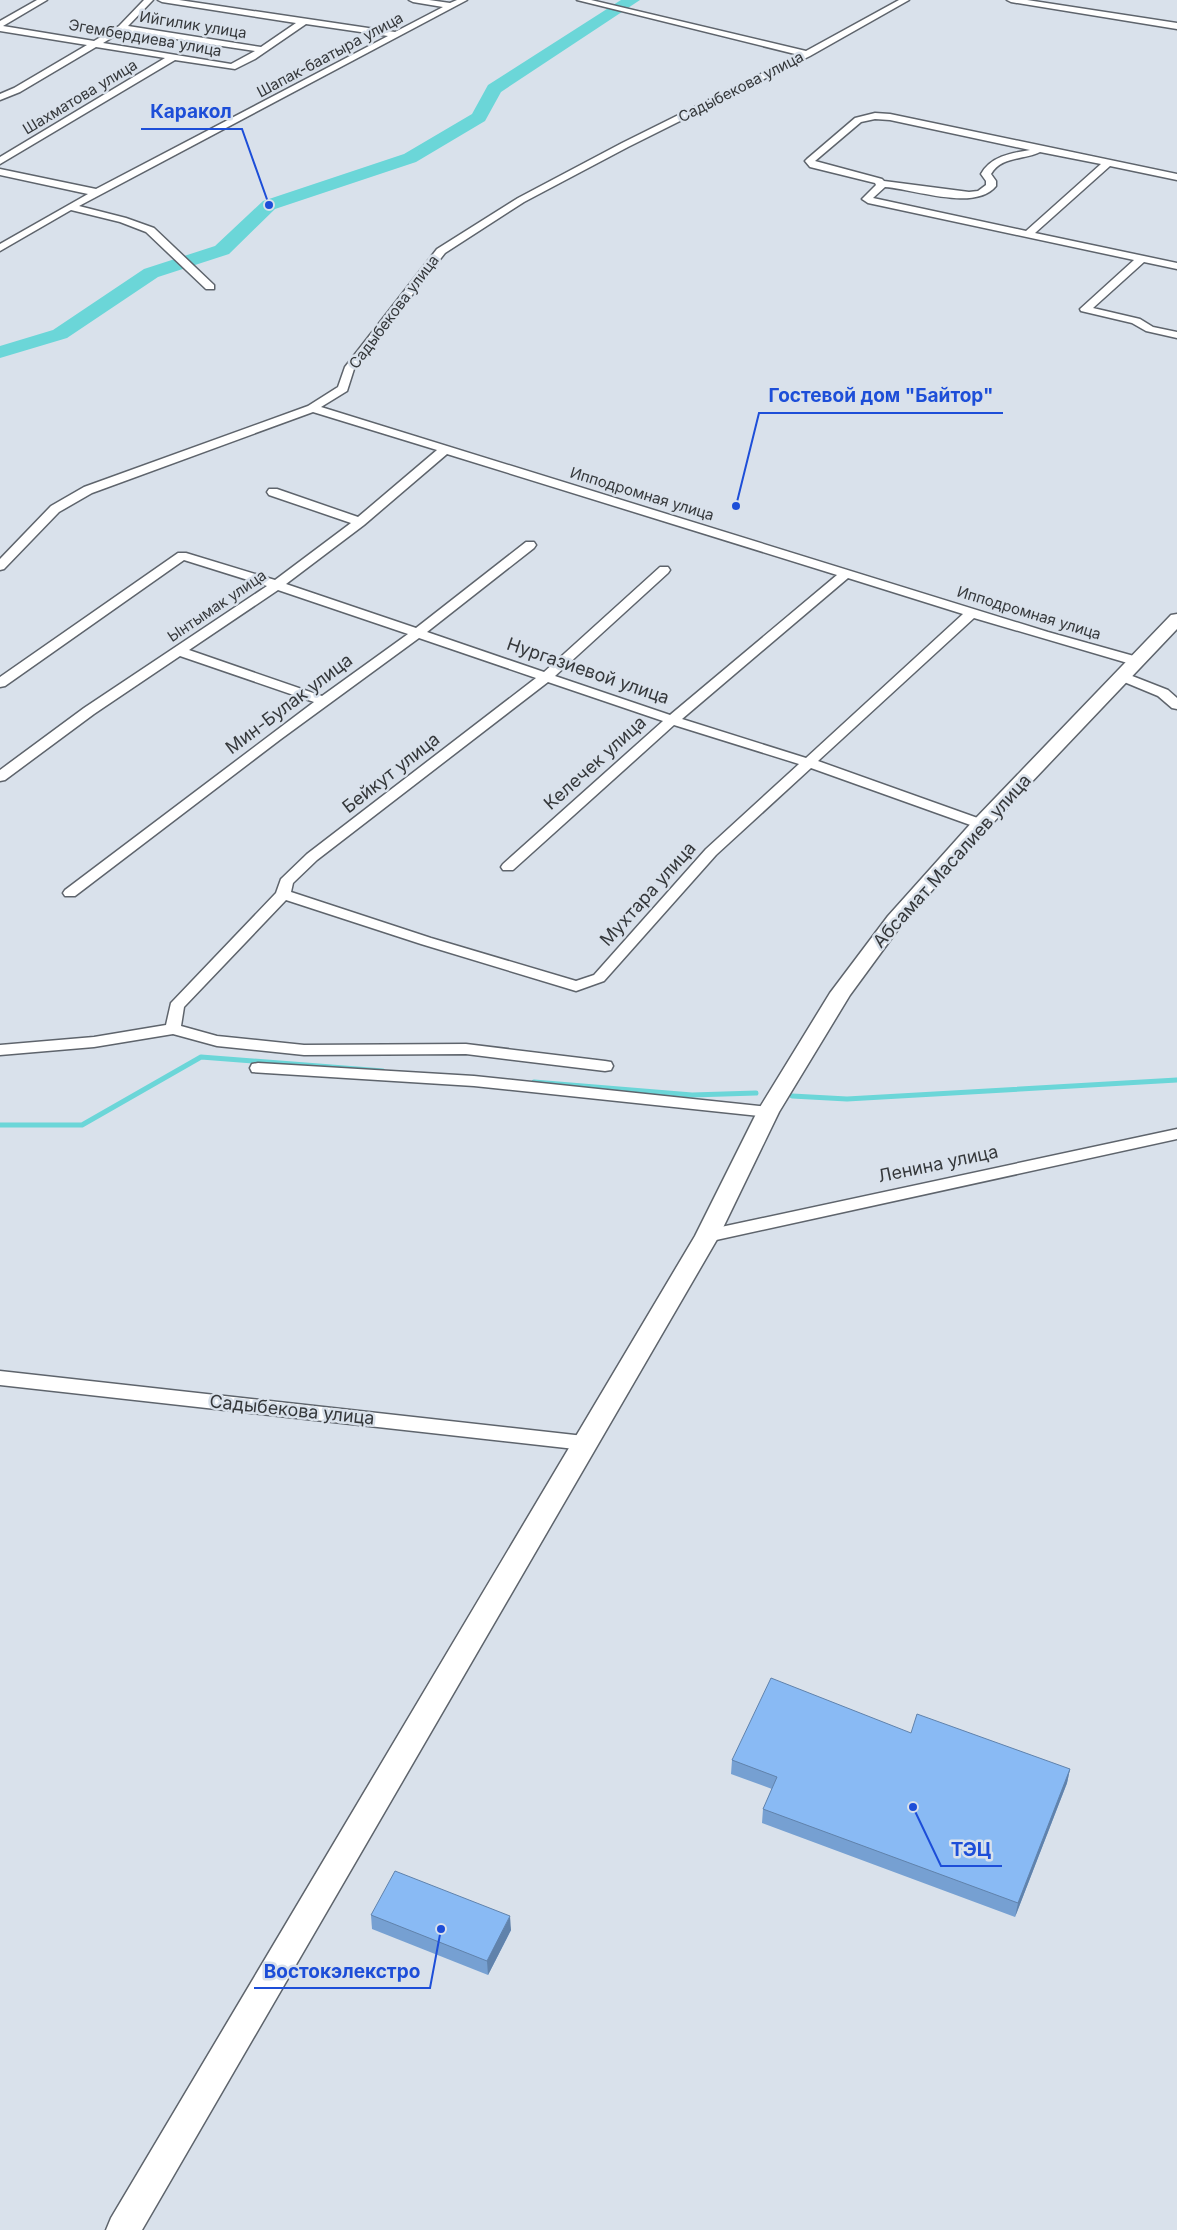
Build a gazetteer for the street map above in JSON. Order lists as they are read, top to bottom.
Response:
{
  "streets": {
    "street": [
      "Ийгилик улица",
      "Эгембердиева улица",
      "Шапак-баатыра улица",
      "Садыбекова улица",
      "Шахматова улица",
      "Ипподромная улица",
      "Ынтымак улица",
      "Нургазиевой улица",
      "Мин-Булак улица",
      "Келечек улица",
      "Бейкут улица",
      "Абсамат Масалиев улица",
      "Мухтара улица",
      "Ленина улица"
    ]
  },
  "crossings": [
    ["Ийгилик улица", "Эгембердиева улица"],
    ["Эгембердиева улица", "Шахматова улица"],
    ["Садыбекова улица", "Ипподромная улица"],
    ["Садыбекова улица", "Абсамат Масалиев улица"],
    ["Ипподромная улица", "Ынтымак улица"],
    ["Ипподромная улица", "Келечек улица"],
    ["Ипподромная улица", "Абсамат Масалиев улица"],
    ["Ипподромная улица", "Мухтара улица"],
    ["Ынтымак улица", "Нургазиевой улица"],
    ["Нургазиевой улица", "Мин-Булак улица"],
    ["Нургазиевой улица", "Келечек улица"],
    ["Нургазиевой улица", "Бейкут улица"],
    ["Нургазиевой улица", "Абсамат Масалиев улица"],
    ["Нургазиевой улица", "Мухтара улица"],
    ["Бейкут улица", "Мухтара улица"],
    ["Абсамат Масалиев улица", "Ленина улица"]
  ],
  "places": [
    "Каракол",
    "Гостевой дом \"Байтор\"",
    "ТЭЦ",
    "Востокэлекстро"
  ]
}
